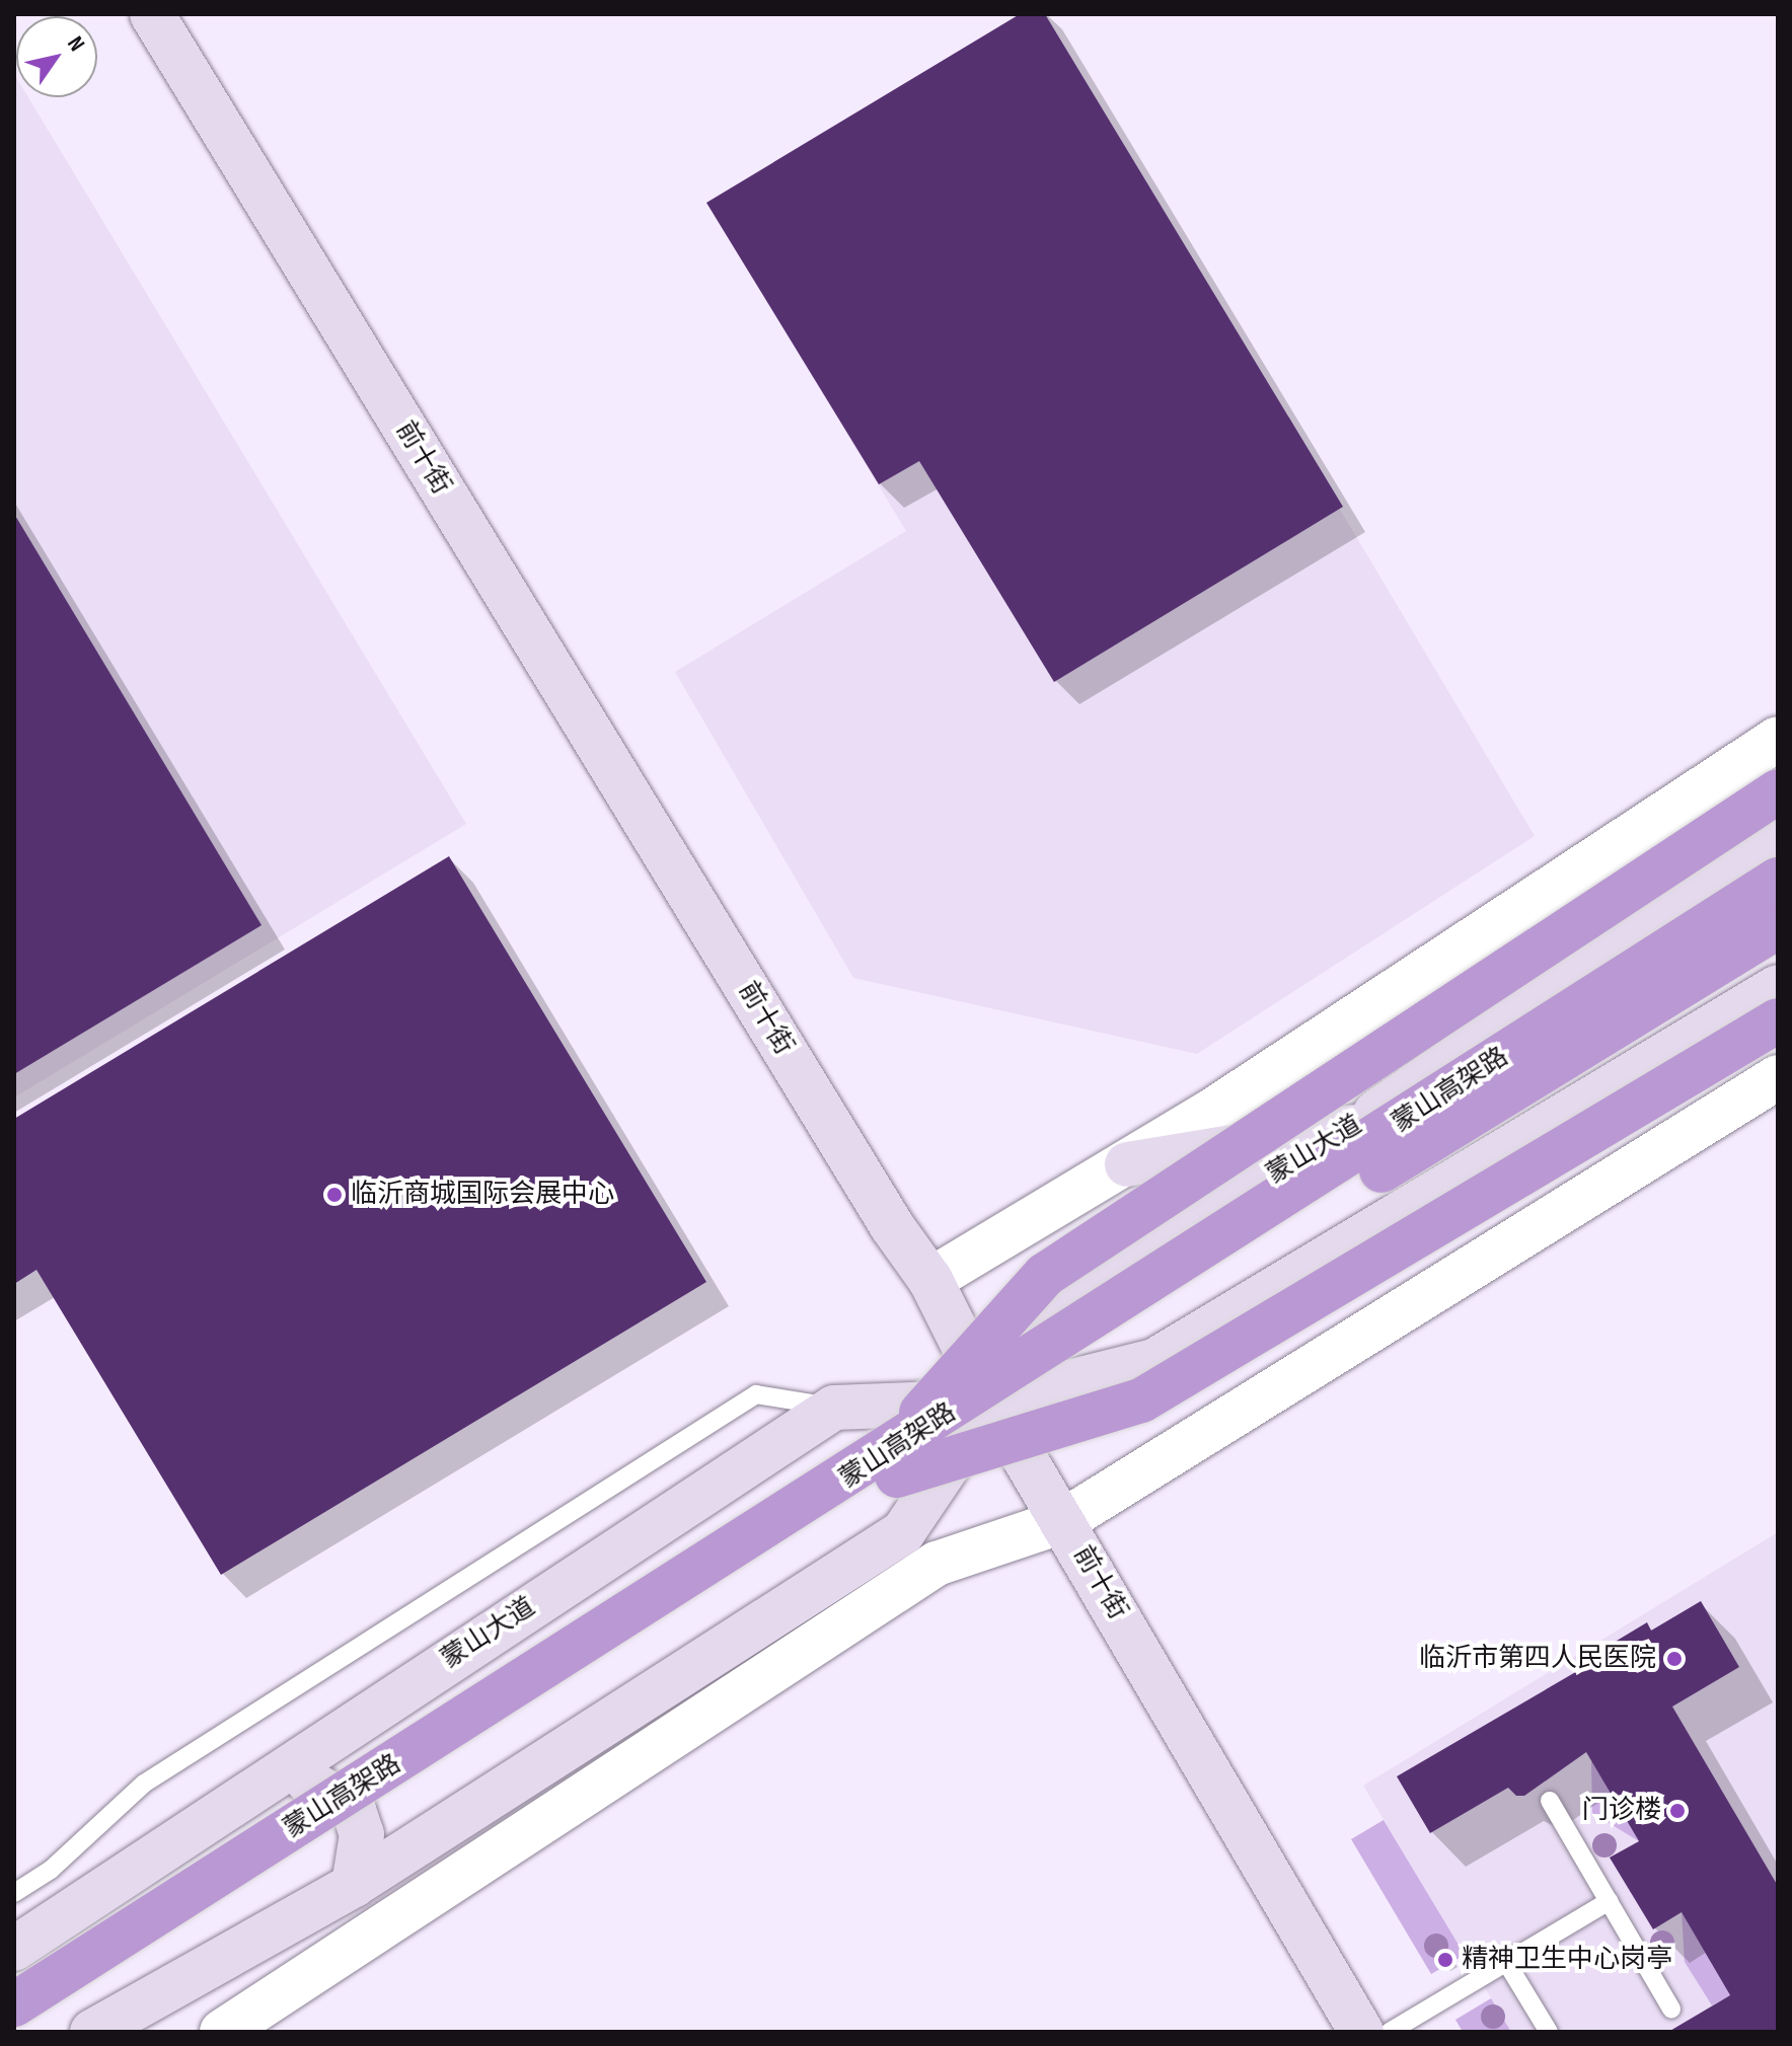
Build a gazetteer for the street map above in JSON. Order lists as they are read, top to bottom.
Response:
{
  "streets": {
    "highway": ["蒙山高架路"],
    "main road": ["前十街", "蒙山大道"]
  },
  "crossings": [
    ["前十街", "蒙山大道"]
  ],
  "places": [
    "临沂商城国际会展中心",
    "临沂市第四人民医院",
    "门诊楼",
    "精神卫生中心岗亭"
  ],
  "north": "top right"
}
